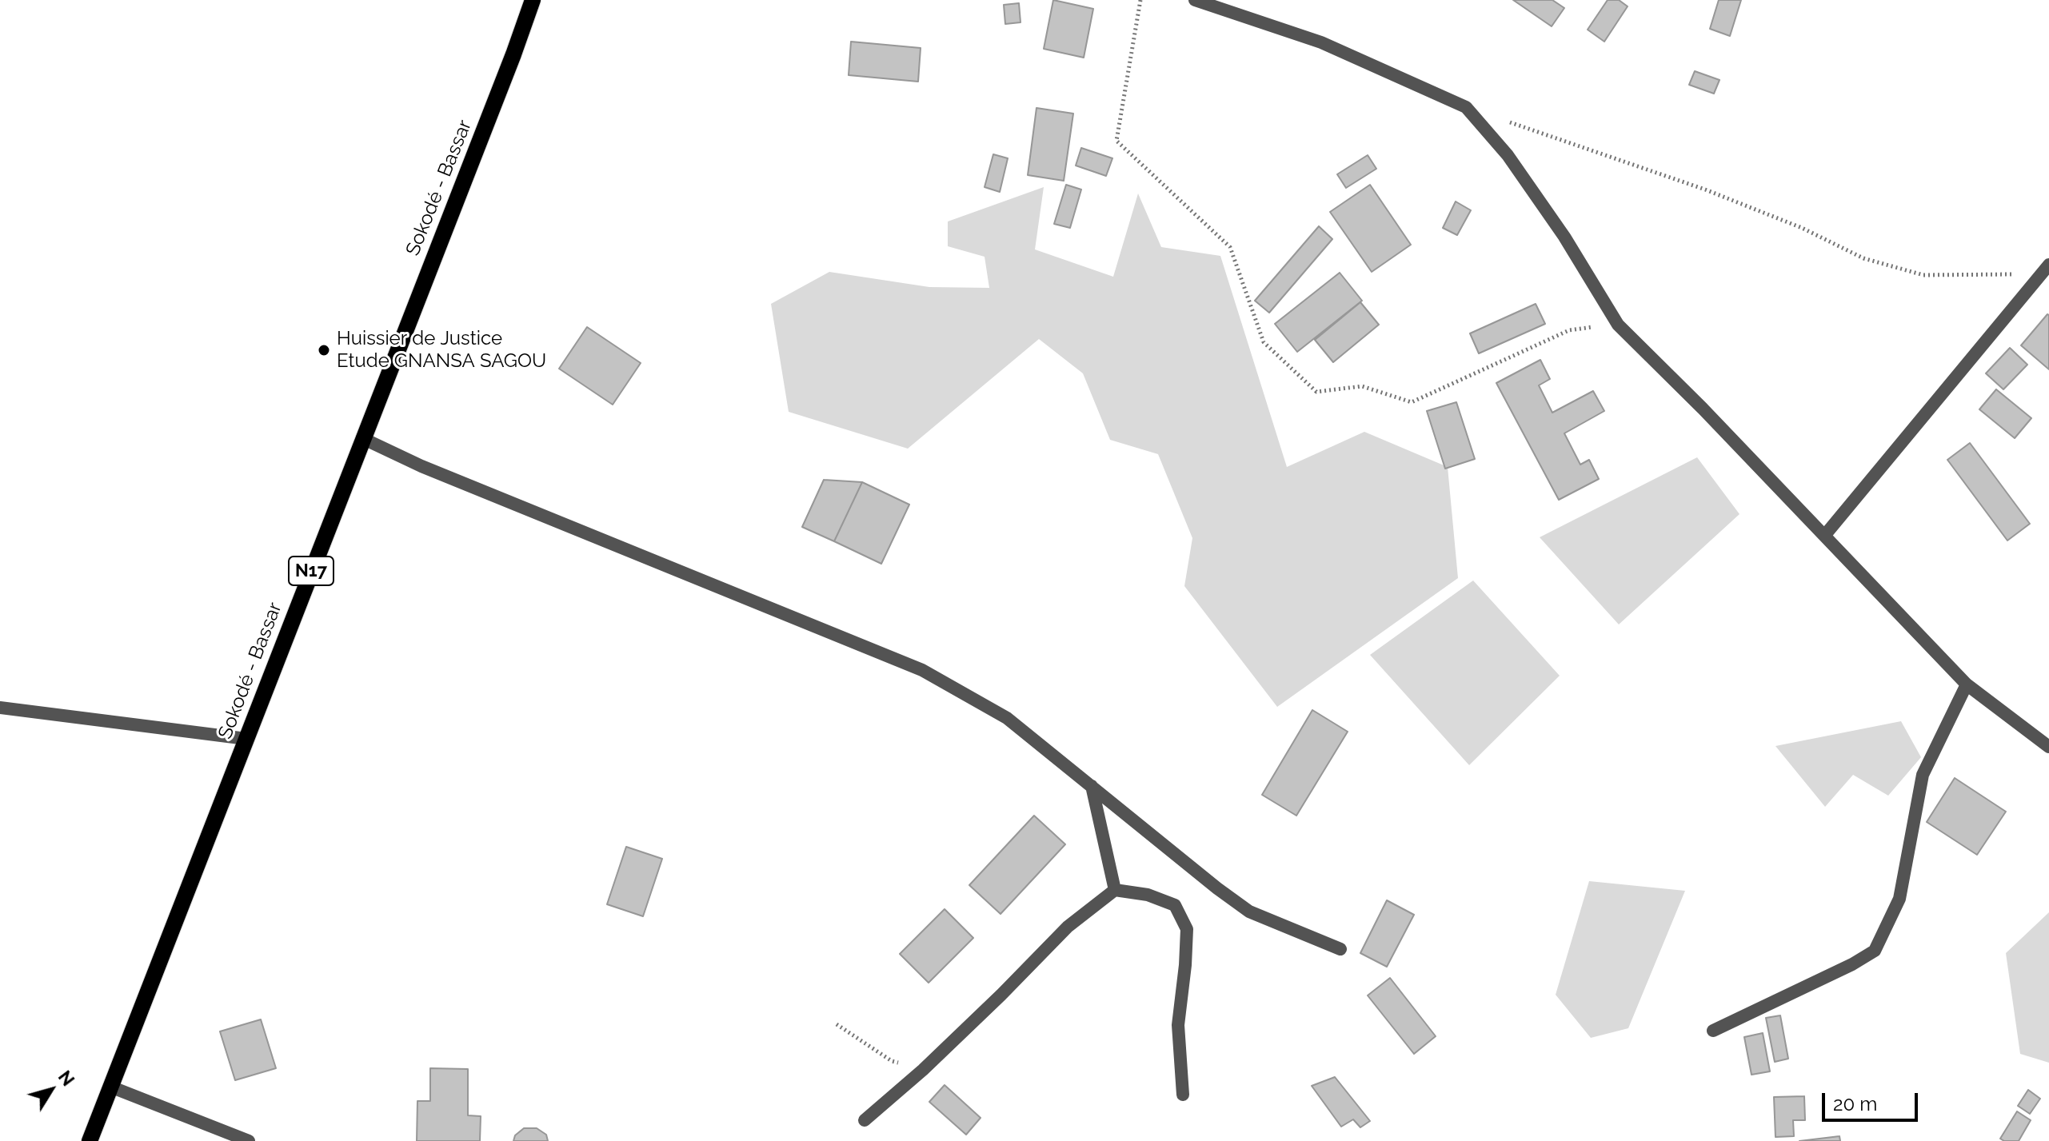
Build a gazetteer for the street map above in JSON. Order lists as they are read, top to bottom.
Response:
{
  "streets": {
    "main road": ["Sokodé - Bassar", "N17"]
  },
  "places": ["Huissier de Justice Etude GNANSA SAGOU"],
  "scale_bar": "20 m",
  "north": "top right"
}
